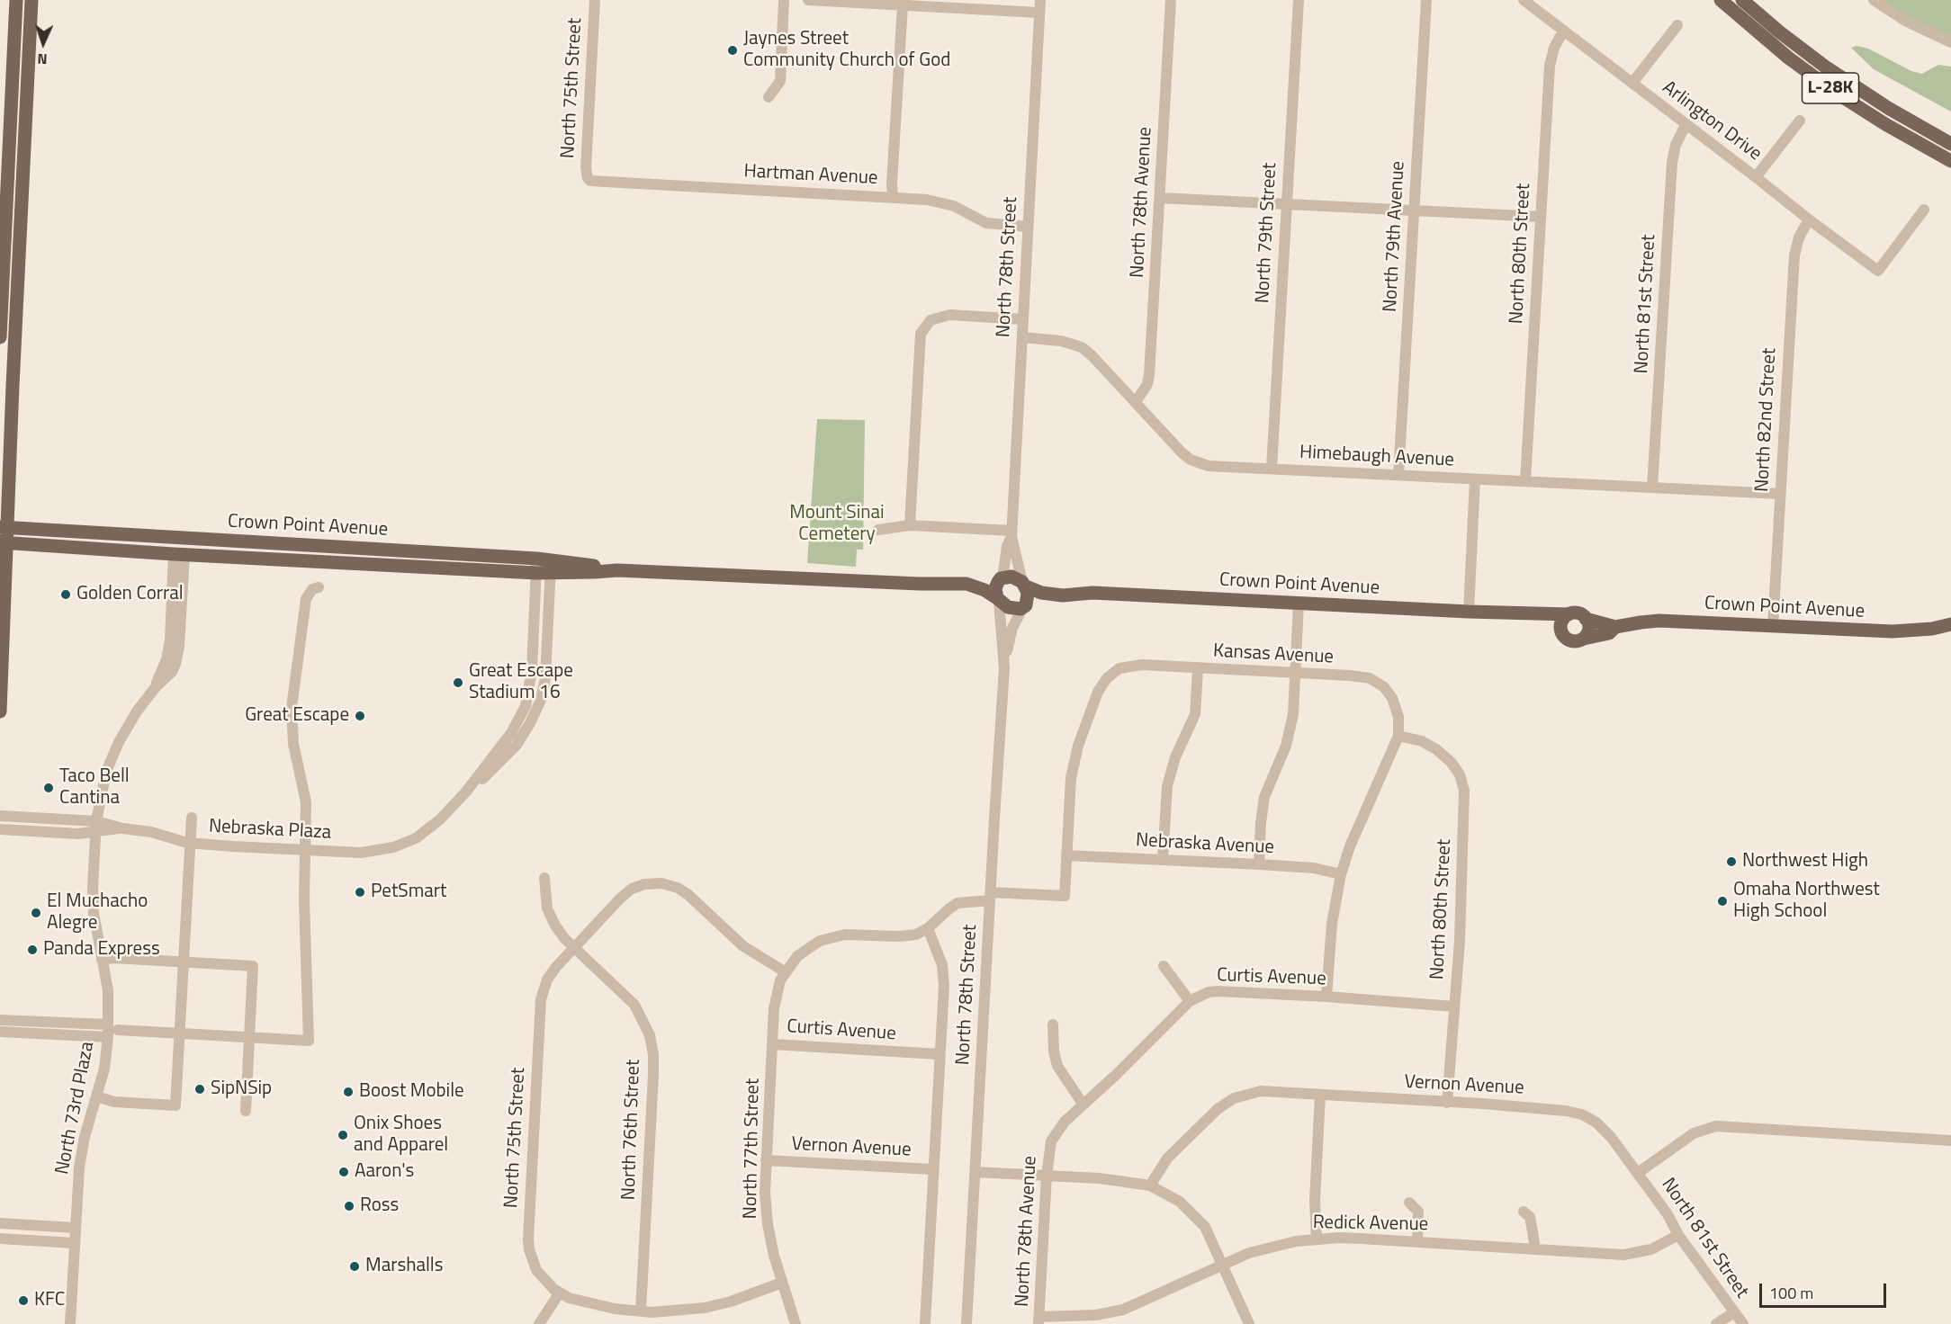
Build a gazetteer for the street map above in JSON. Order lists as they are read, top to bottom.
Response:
{
  "streets": {
    "main road": ["L-28K", "Crown Point Avenue"],
    "street": [
      "North 75th Street",
      "Arlington Drive",
      "Hartman Avenue",
      "North 78th Avenue",
      "North 79th Street",
      "North 79th Avenue",
      "North 80th Street",
      "North 78th Street",
      "North 81st Street",
      "North 82nd Street",
      "Himebaugh Avenue",
      "Kansas Avenue",
      "Nebraska Plaza",
      "Nebraska Avenue",
      "Curtis Avenue",
      "Vernon Avenue",
      "North 73rd Plaza",
      "North 76th Street",
      "North 77th Street",
      "Redick Avenue"
    ]
  },
  "crossings": [
    ["North 75th Street", "Hartman Avenue"],
    ["North 75th Street", "North 76th Street"],
    ["Arlington Drive", "North 80th Street"],
    ["Arlington Drive", "North 81st Street"],
    ["Arlington Drive", "North 82nd Street"],
    ["Hartman Avenue", "North 78th Street"],
    ["North 78th Avenue", "Himebaugh Avenue"],
    ["North 78th Avenue", "Curtis Avenue"],
    ["North 78th Avenue", "Redick Avenue"],
    ["North 79th Street", "Himebaugh Avenue"],
    ["North 79th Avenue", "Himebaugh Avenue"],
    ["North 80th Street", "Himebaugh Avenue"],
    ["North 80th Street", "Kansas Avenue"],
    ["North 80th Street", "Curtis Avenue"],
    ["North 80th Street", "Vernon Avenue"],
    ["North 78th Street", "Himebaugh Avenue"],
    ["North 78th Street", "Curtis Avenue"],
    ["North 78th Street", "Vernon Avenue"],
    ["North 81st Street", "Himebaugh Avenue"],
    ["North 81st Street", "Vernon Avenue"],
    ["North 81st Street", "Redick Avenue"],
    ["North 82nd Street", "Himebaugh Avenue"],
    ["North 82nd Street", "Crown Point Avenue"],
    ["Crown Point Avenue", "North 73rd Plaza"],
    ["Kansas Avenue", "Nebraska Avenue"],
    ["Nebraska Plaza", "North 73rd Plaza"],
    ["Curtis Avenue", "North 77th Street"],
    ["Vernon Avenue", "North 77th Street"]
  ],
  "parks": ["Mount Sinai Cemetery"],
  "places": [
    "Jaynes Street Community Church of God",
    "Golden Corral",
    "Great Escape Stadium 16",
    "Great Escape",
    "Taco Bell Cantina",
    "Northwest High",
    "PetSmart",
    "Omaha Northwest High School",
    "El Muchacho Alegre",
    "Panda Express",
    "SipNSip",
    "Boost Mobile",
    "Onix Shoes and Apparel",
    "Aaron's",
    "Ross",
    "Marshalls",
    "KFC"
  ],
  "scale_bar": "100 m",
  "north": "bottom"
}
